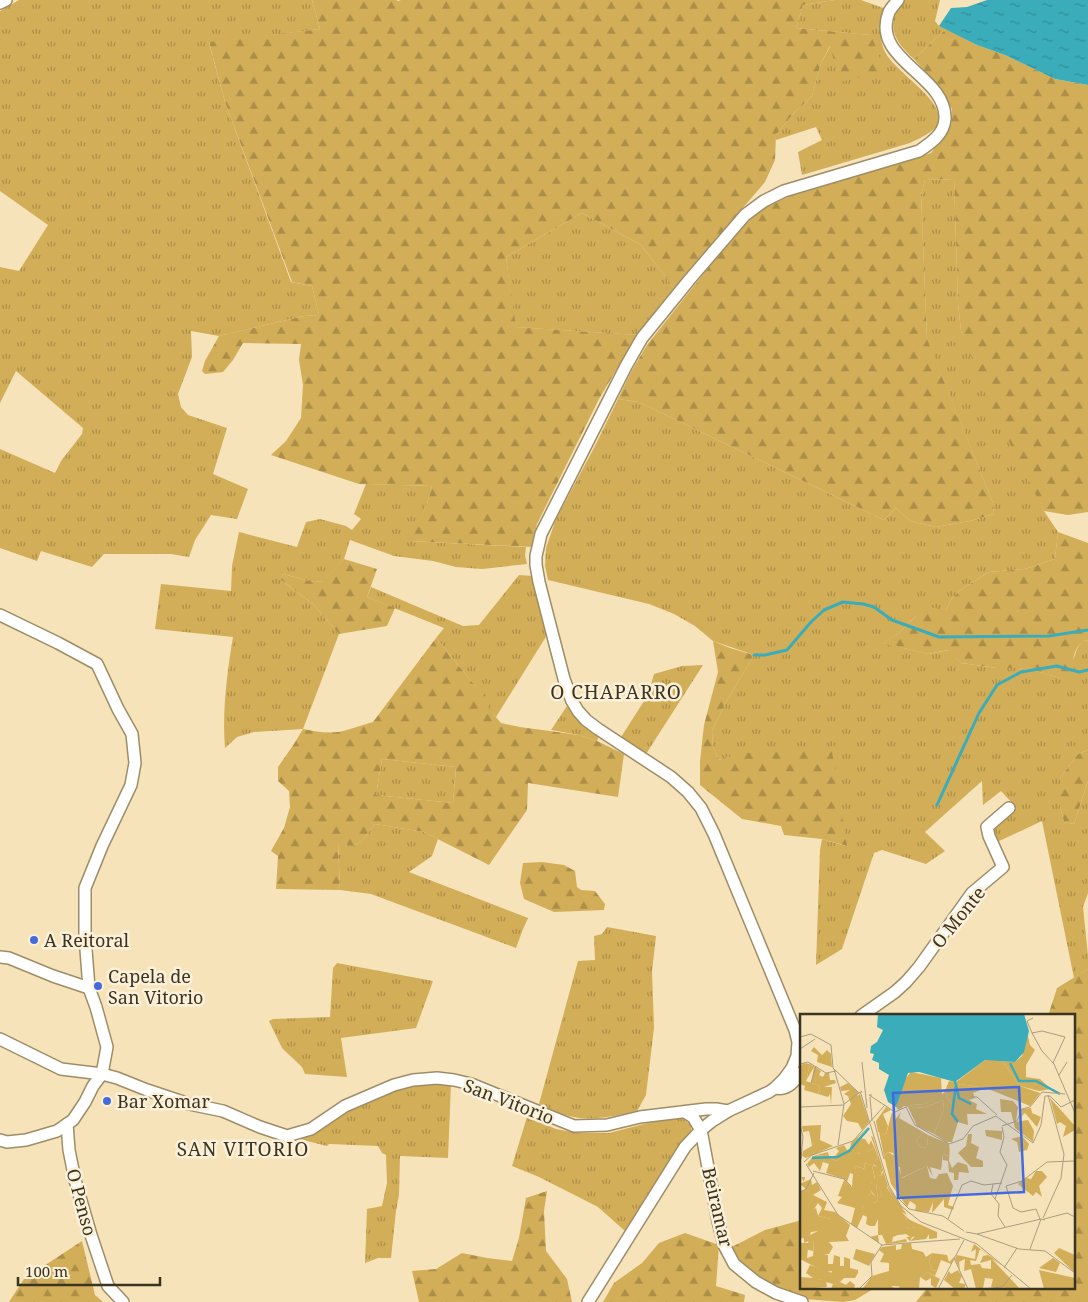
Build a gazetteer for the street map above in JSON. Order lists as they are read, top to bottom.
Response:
{
  "streets": {
    "street": [
      "O Monte",
      "San Vitorio",
      "O Penso",
      "Beiramar"
    ]
  },
  "districts": ["O CHAPARRO", "SAN VITORIO"],
  "places": ["A Reitoral", "Capela de San Vitorio", "Bar Xomar"],
  "scale_bar": "100 m"
}
